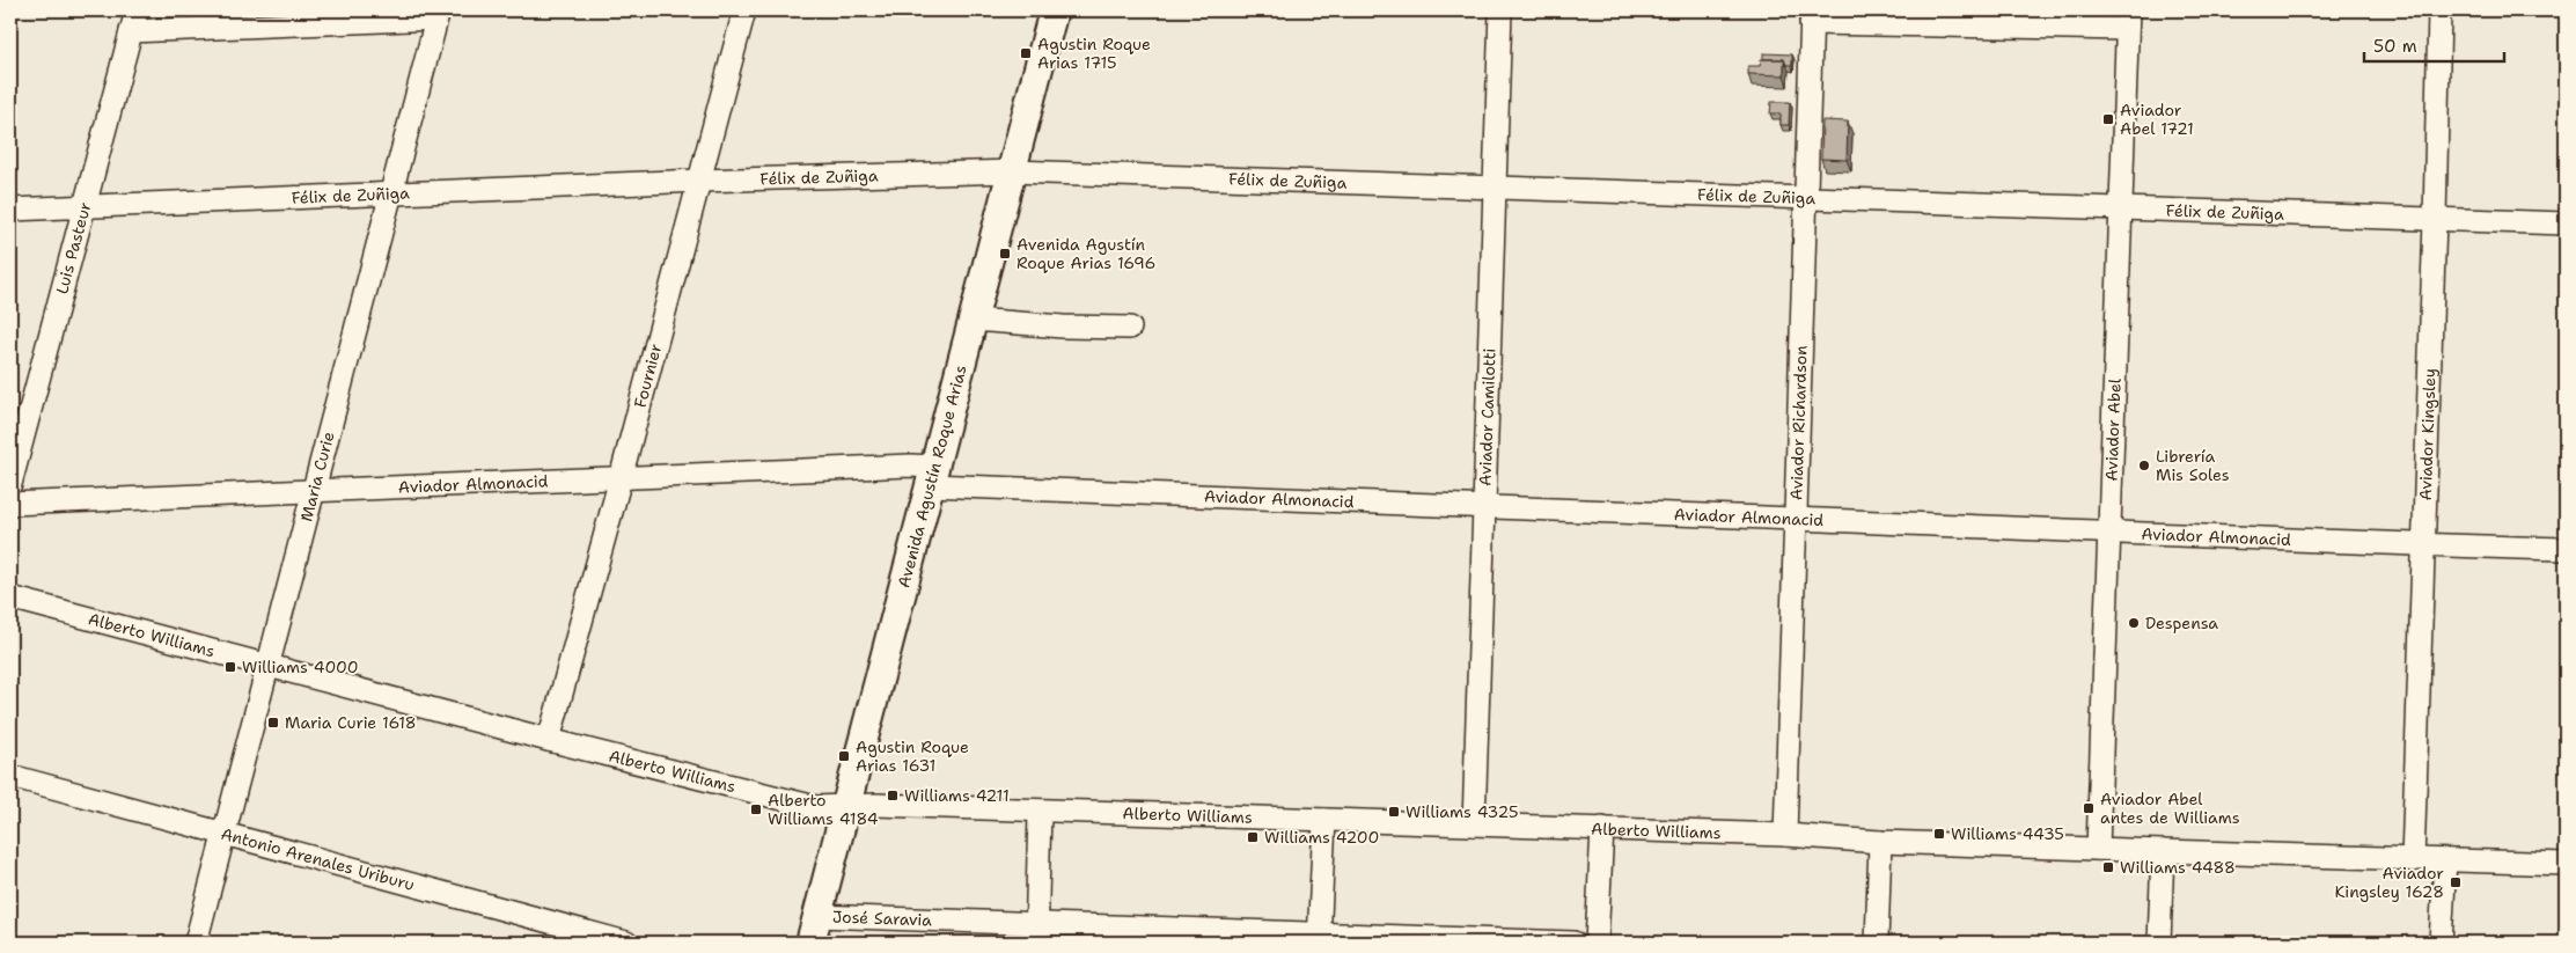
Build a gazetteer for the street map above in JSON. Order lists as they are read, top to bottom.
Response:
{
  "streets": {
    "main road": ["Avenida Agustín Roque Arias"],
    "street": [
      "Félix de Zuñiga",
      "Luis Pasteur",
      "Fournier",
      "Aviador Camilotti",
      "Aviador Richardson",
      "Aviador Abel",
      "Aviador Kingsley",
      "Maria Curie",
      "Aviador Almonacid",
      "Alberto Williams",
      "Antonio Arenales Uriburu",
      "José Saravia"
    ]
  },
  "crossings": [
    ["Félix de Zuñiga", "Luis Pasteur"],
    ["Félix de Zuñiga", "Fournier"],
    ["Félix de Zuñiga", "Aviador Camilotti"],
    ["Félix de Zuñiga", "Aviador Richardson"],
    ["Félix de Zuñiga", "Aviador Abel"],
    ["Félix de Zuñiga", "Aviador Kingsley"],
    ["Félix de Zuñiga", "Maria Curie"],
    ["Félix de Zuñiga", "Avenida Agustín Roque Arias"],
    ["Fournier", "Aviador Almonacid"],
    ["Fournier", "Alberto Williams"],
    ["Aviador Camilotti", "Aviador Almonacid"],
    ["Aviador Camilotti", "Alberto Williams"],
    ["Aviador Richardson", "Aviador Almonacid"],
    ["Aviador Richardson", "Alberto Williams"],
    ["Aviador Abel", "Aviador Almonacid"],
    ["Aviador Abel", "Alberto Williams"],
    ["Aviador Kingsley", "Aviador Almonacid"],
    ["Aviador Kingsley", "Alberto Williams"],
    ["Maria Curie", "Aviador Almonacid"],
    ["Maria Curie", "Alberto Williams"],
    ["Maria Curie", "Antonio Arenales Uriburu"],
    ["Avenida Agustín Roque Arias", "Aviador Almonacid"],
    ["Avenida Agustín Roque Arias", "Alberto Williams"],
    ["Avenida Agustín Roque Arias", "José Saravia"]
  ],
  "places": {
    "transit": [
      "Agustin Roque Arias 1715",
      "Aviador Abel 1721",
      "Avenida Agustín Roque Arias 1696",
      "Williams 4000",
      "Maria Curie 1618",
      "Agustin Roque Arias 1631",
      "Williams 4211",
      "Aviador Abel antes de Williams",
      "Alberto Williams 4184",
      "Williams 4325",
      "Williams 4435",
      "Williams 4200",
      "Williams 4488",
      "Aviador Kingsley 1628"
    ],
    "other": ["Librería Mis Soles", "Despensa"]
  },
  "scale_bar": "50 m"
}
